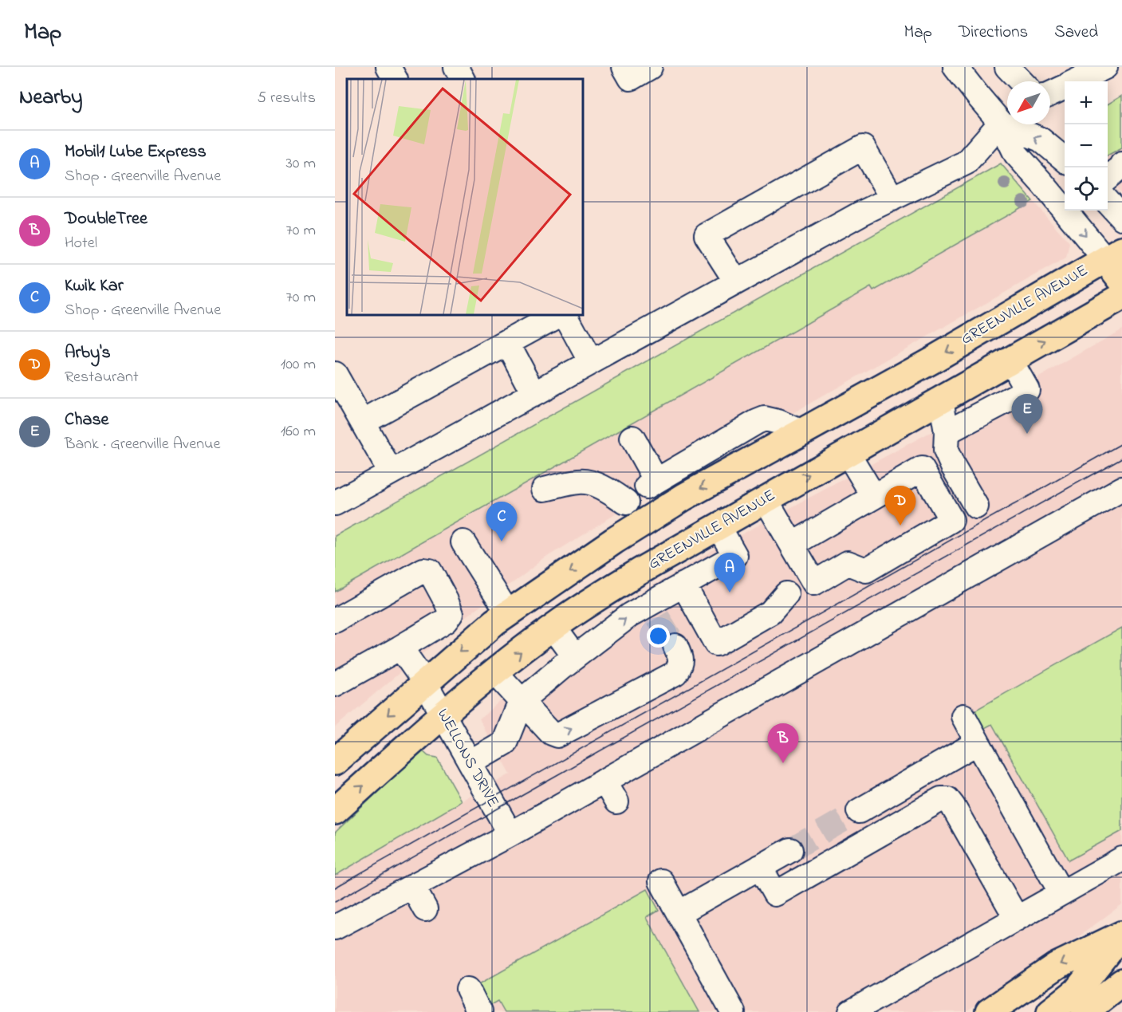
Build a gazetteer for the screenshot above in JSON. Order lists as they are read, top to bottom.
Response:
{
  "streets": {
    "main road": ["GREENVILLE AVENUE"],
    "street": ["WELLONS DRIVE"]
  },
  "crossings": [
    ["GREENVILLE AVENUE", "WELLONS DRIVE"]
  ],
  "north": "bottom left",
  "page": {
    "header": "Map",
    "nav": ["Map", "Directions", "Saved"],
    "heading": ["Nearby", "5 results"],
    "map_buttons": ["+", "−"],
    "list": [
      {
        "mark": "A",
        "name": "Mobil1 Lube Express",
        "note": "Shop · Greenville Avenue",
        "value": "30 m"
      },
      {
        "mark": "B",
        "name": "DoubleTree",
        "note": "Hotel",
        "value": "70 m"
      },
      {
        "mark": "C",
        "name": "Kwik Kar",
        "note": "Shop · Greenville Avenue",
        "value": "70 m"
      },
      {
        "mark": "D",
        "name": "Arby's",
        "note": "Restaurant",
        "value": "100 m"
      },
      {
        "mark": "E",
        "name": "Chase",
        "note": "Bank · Greenville Avenue",
        "value": "160 m"
      }
    ],
    "pins": [
      "E",
      "D",
      "C",
      "A",
      "B"
    ]
  }
}
